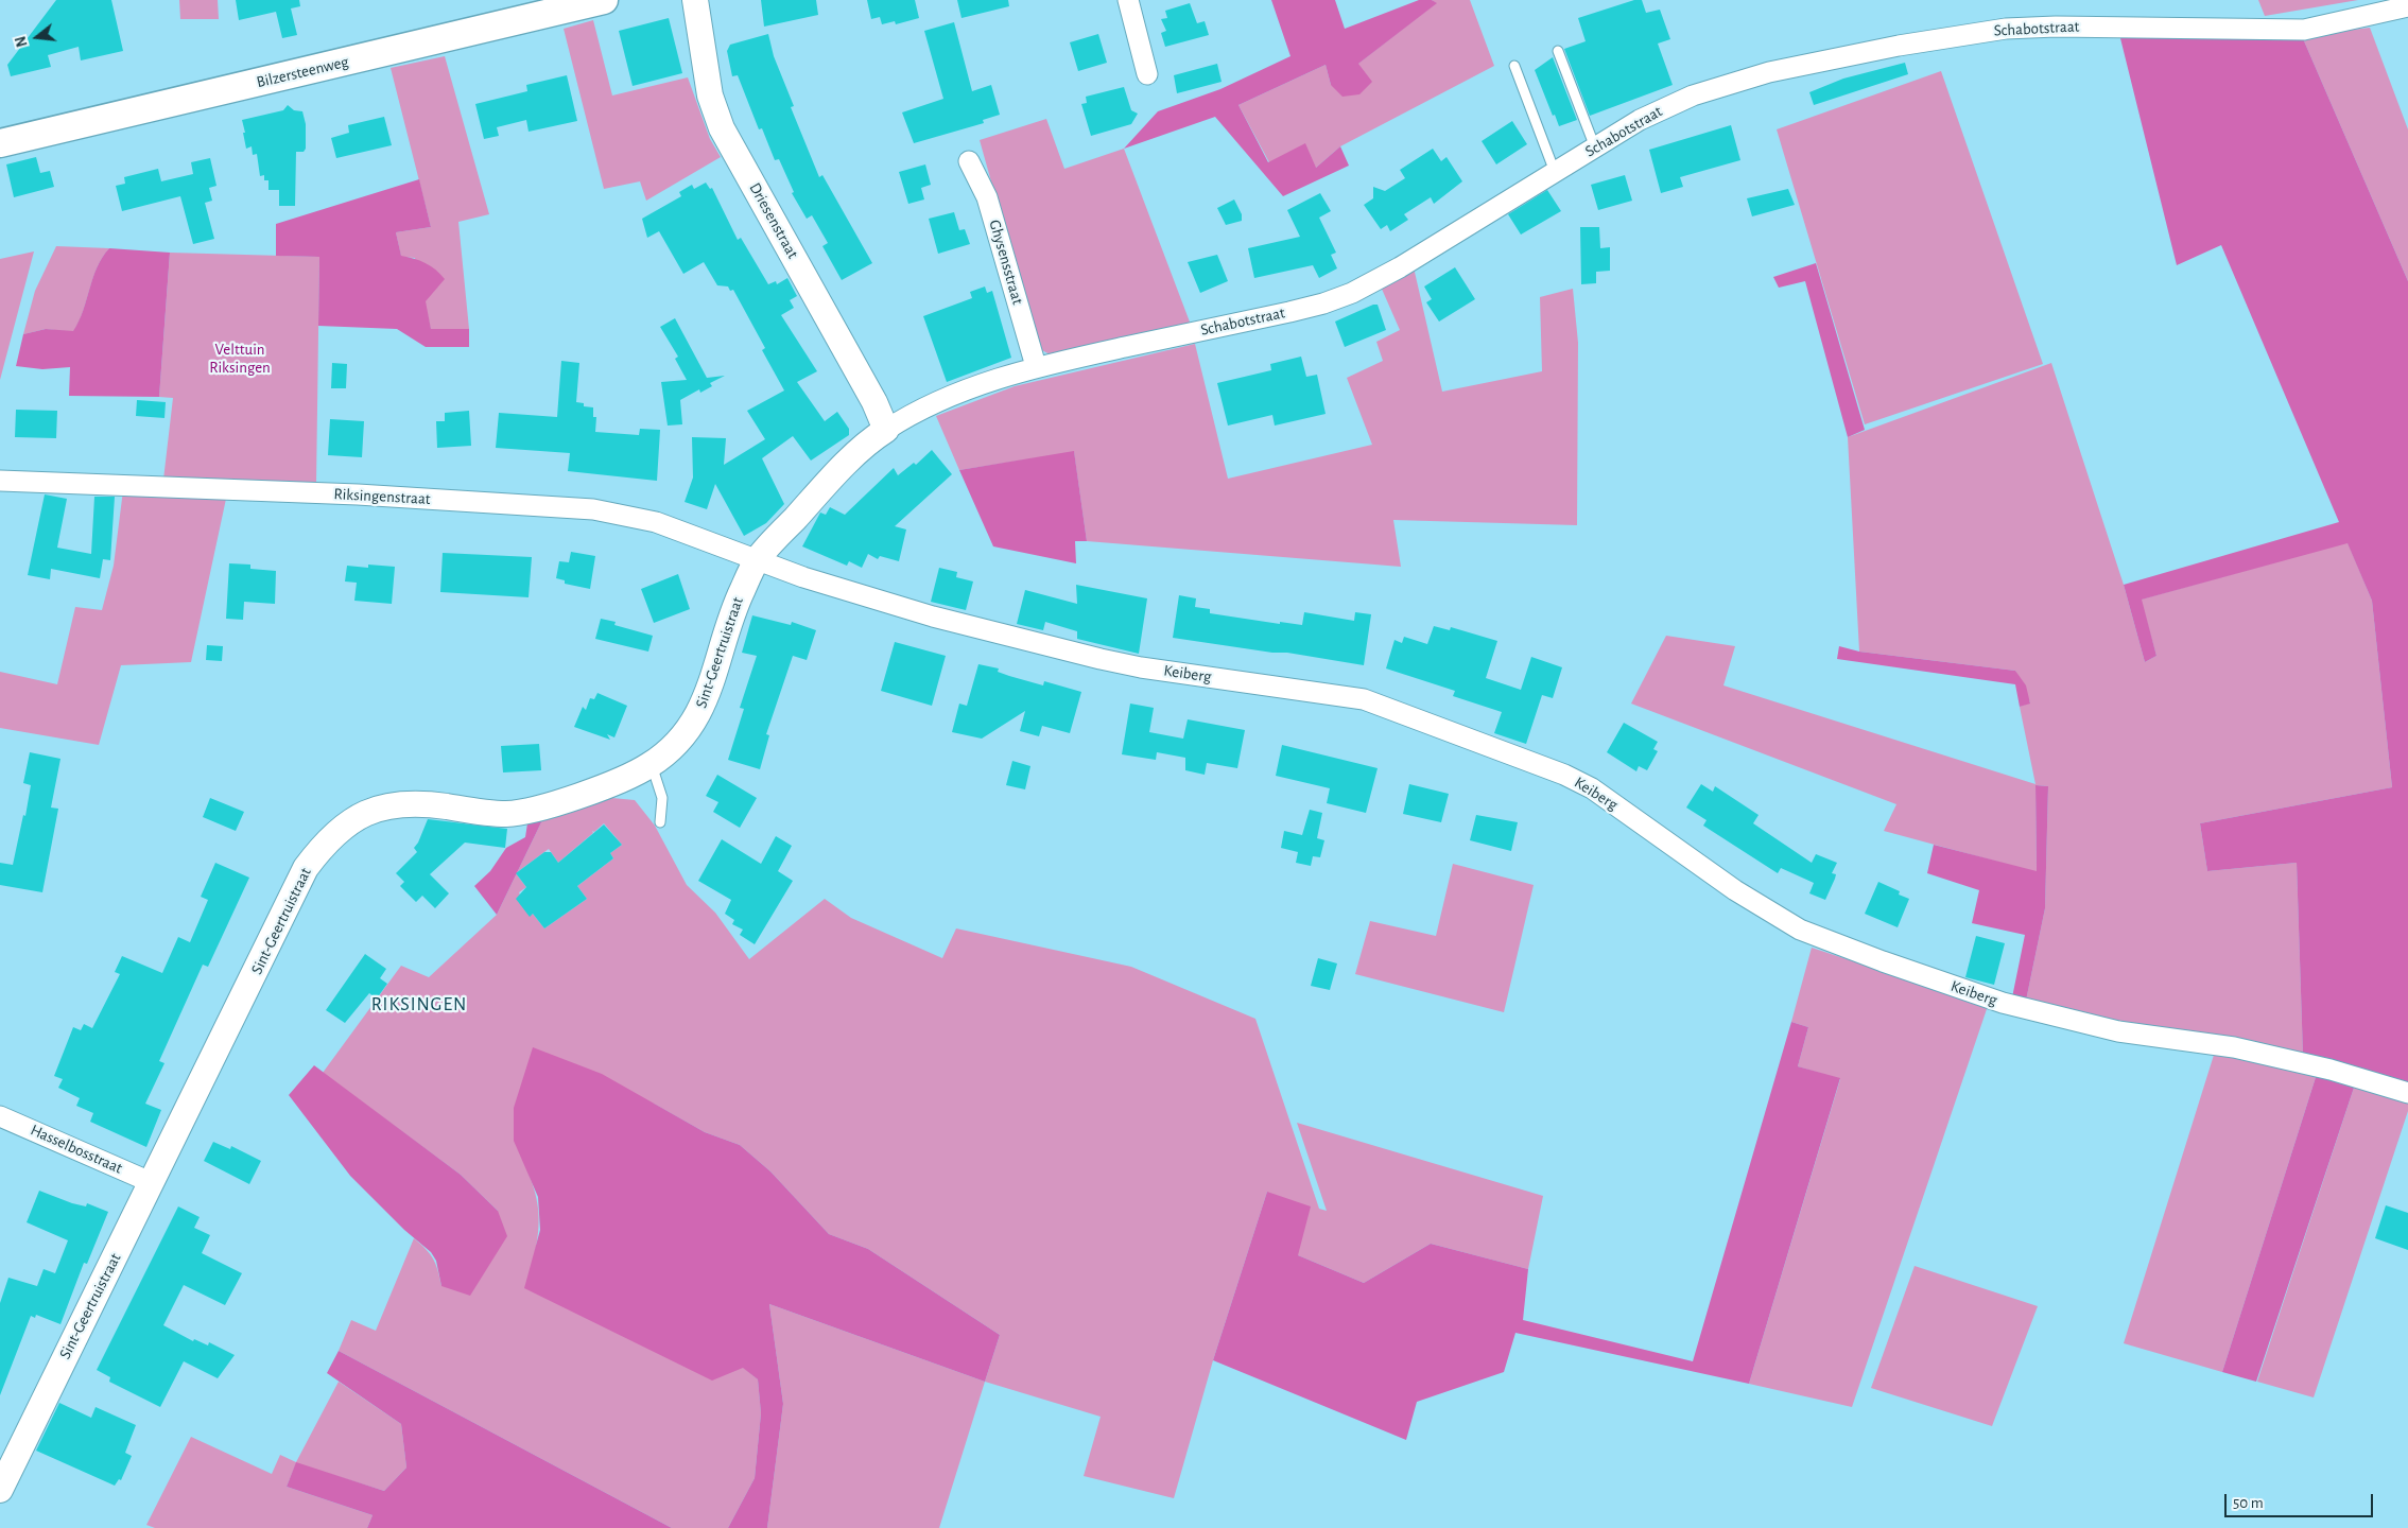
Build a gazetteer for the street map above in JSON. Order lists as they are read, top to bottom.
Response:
{
  "streets": {
    "main road": ["Bilzersteenweg"],
    "street": [
      "Schabotstraat",
      "Driesenstraat",
      "Ghysensstraat",
      "Riksingenstraat",
      "Sint-Geertruistraat",
      "Keiberg",
      "Hasselbosstraat"
    ]
  },
  "crossings": [
    ["Schabotstraat", "Driesenstraat"],
    ["Schabotstraat", "Ghysensstraat"],
    ["Schabotstraat", "Sint-Geertruistraat"],
    ["Driesenstraat", "Sint-Geertruistraat"],
    ["Riksingenstraat", "Sint-Geertruistraat"],
    ["Riksingenstraat", "Keiberg"],
    ["Sint-Geertruistraat", "Keiberg"],
    ["Sint-Geertruistraat", "Hasselbosstraat"]
  ],
  "districts": ["RIKSINGEN"],
  "parks": ["Velttuin Riksingen"],
  "scale_bar": "50 m",
  "north": "left"
}
